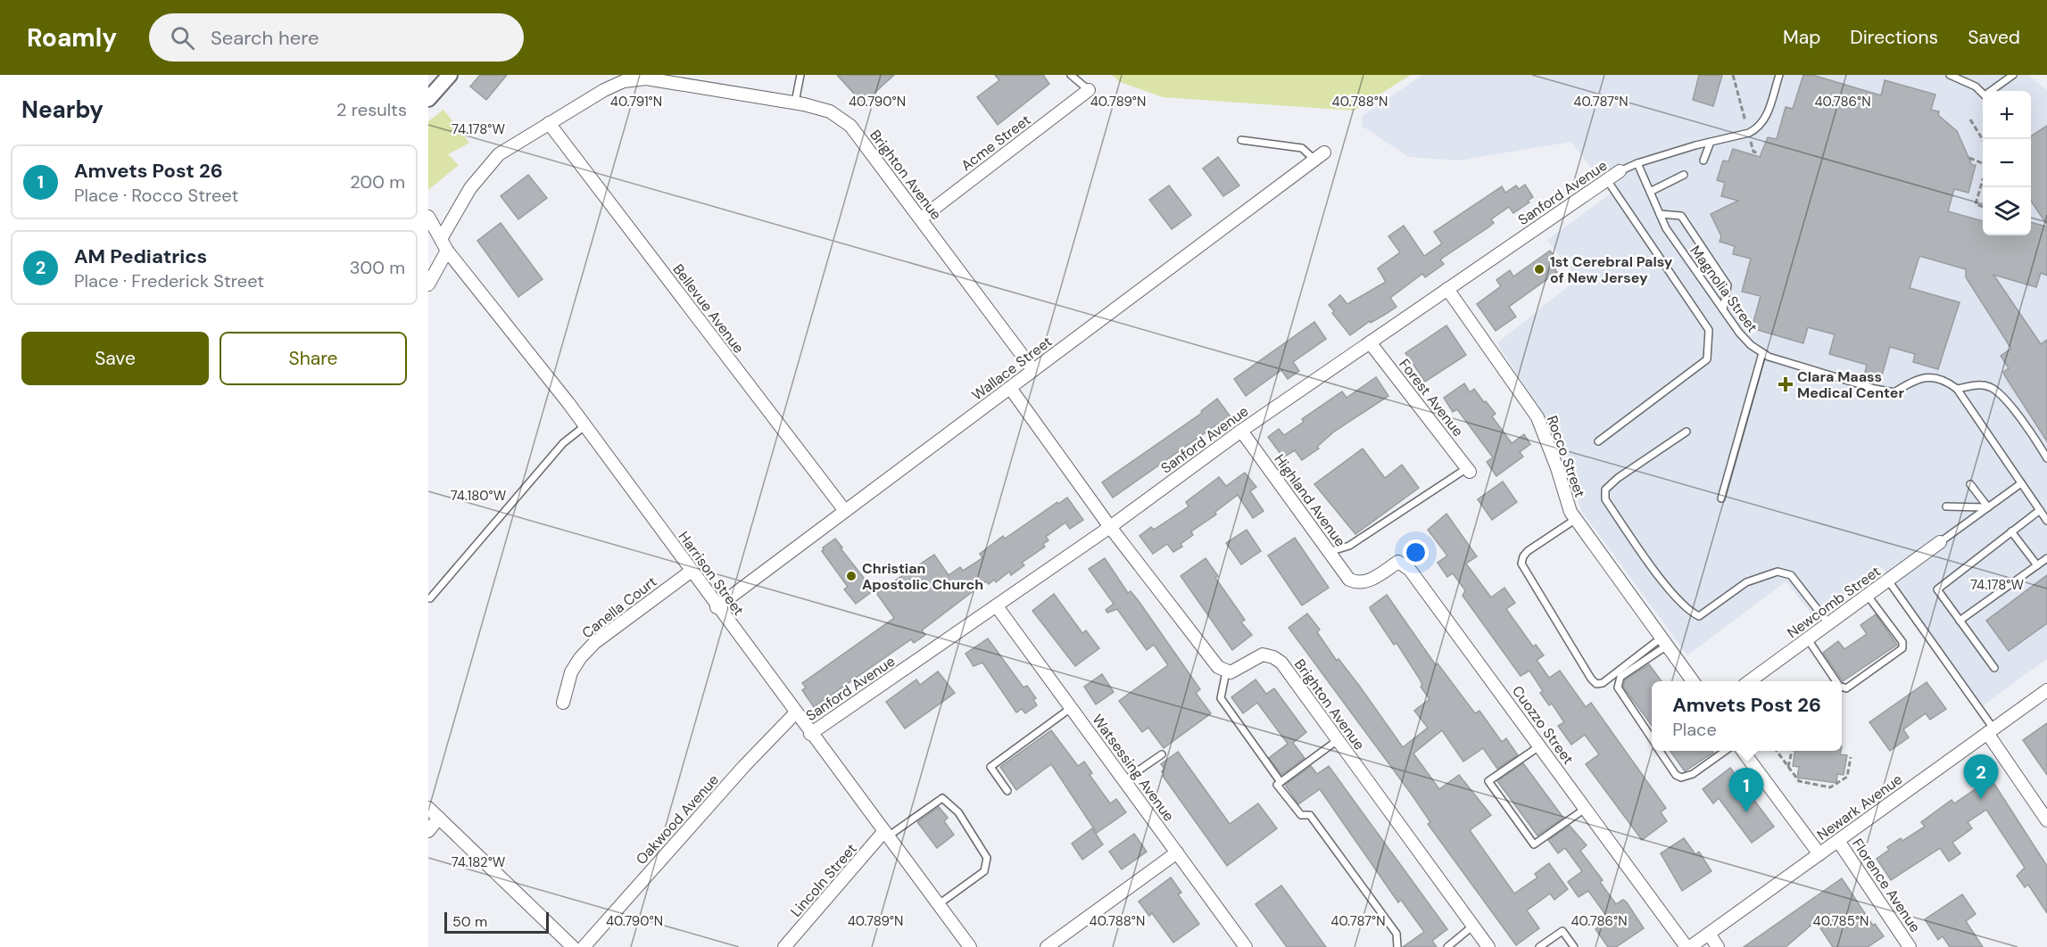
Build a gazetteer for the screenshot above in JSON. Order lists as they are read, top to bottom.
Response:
{
  "streets": {
    "street": [
      "Acme Street",
      "Brighton Avenue",
      "Sanford Avenue",
      "Bellevue Avenue",
      "Wallace Street",
      "Forest Avenue",
      "Rocco Street",
      "Highland Avenue",
      "Harrison Street",
      "Newcomb Street",
      "Canella Court",
      "Cuozzo Street",
      "Watsessing Avenue",
      "Newark Avenue",
      "Oakwood Avenue",
      "Lincoln Street",
      "Florence Avenue"
    ],
    "lane": ["Magnolia Street"]
  },
  "crossings": [
    ["Acme Street", "Brighton Avenue"],
    ["Brighton Avenue", "Bellevue Avenue"],
    ["Brighton Avenue", "Wallace Street"],
    ["Brighton Avenue", "Harrison Street"],
    ["Sanford Avenue", "Forest Avenue"],
    ["Sanford Avenue", "Rocco Street"],
    ["Sanford Avenue", "Highland Avenue"],
    ["Sanford Avenue", "Harrison Street"],
    ["Sanford Avenue", "Watsessing Avenue"],
    ["Bellevue Avenue", "Wallace Street"],
    ["Wallace Street", "Harrison Street"],
    ["Highland Avenue", "Cuozzo Street"],
    ["Harrison Street", "Canella Court"],
    ["Harrison Street", "Oakwood Avenue"],
    ["Harrison Street", "Lincoln Street"],
    ["Cuozzo Street", "Newark Avenue"],
    ["Newark Avenue", "Florence Avenue"]
  ],
  "places": {
    "other": ["1st Cerebral Palsy of New Jersey", "Christian Apostolic Church"],
    "health": ["Clara Maass Medical Center"]
  },
  "scale_bar": "50 m",
  "page": {
    "header": "Roamly",
    "search": "Search here",
    "nav": ["Map", "Directions", "Saved"],
    "heading": ["Nearby", "2 results"],
    "map_buttons": ["+", "−"],
    "list": [
      {
        "mark": "1",
        "name": "Amvets Post 26",
        "note": "Place · Rocco Street",
        "value": "200 m"
      },
      {
        "mark": "2",
        "name": "AM Pediatrics",
        "note": "Place · Frederick Street",
        "value": "300 m"
      }
    ],
    "buttons": ["Save", "Share"],
    "popup": ["Amvets Post 26", "Place"],
    "pins": ["2", "1"],
    "scale": "50 m"
  },
  "coordinates": [
    "40.791°N",
    "40.790°N",
    "40.789°N",
    "40.788°N",
    "40.787°N",
    "40.786°N",
    "74.178°W",
    "74.180°W",
    "74.182°W",
    "40.785°N"
  ]
}
